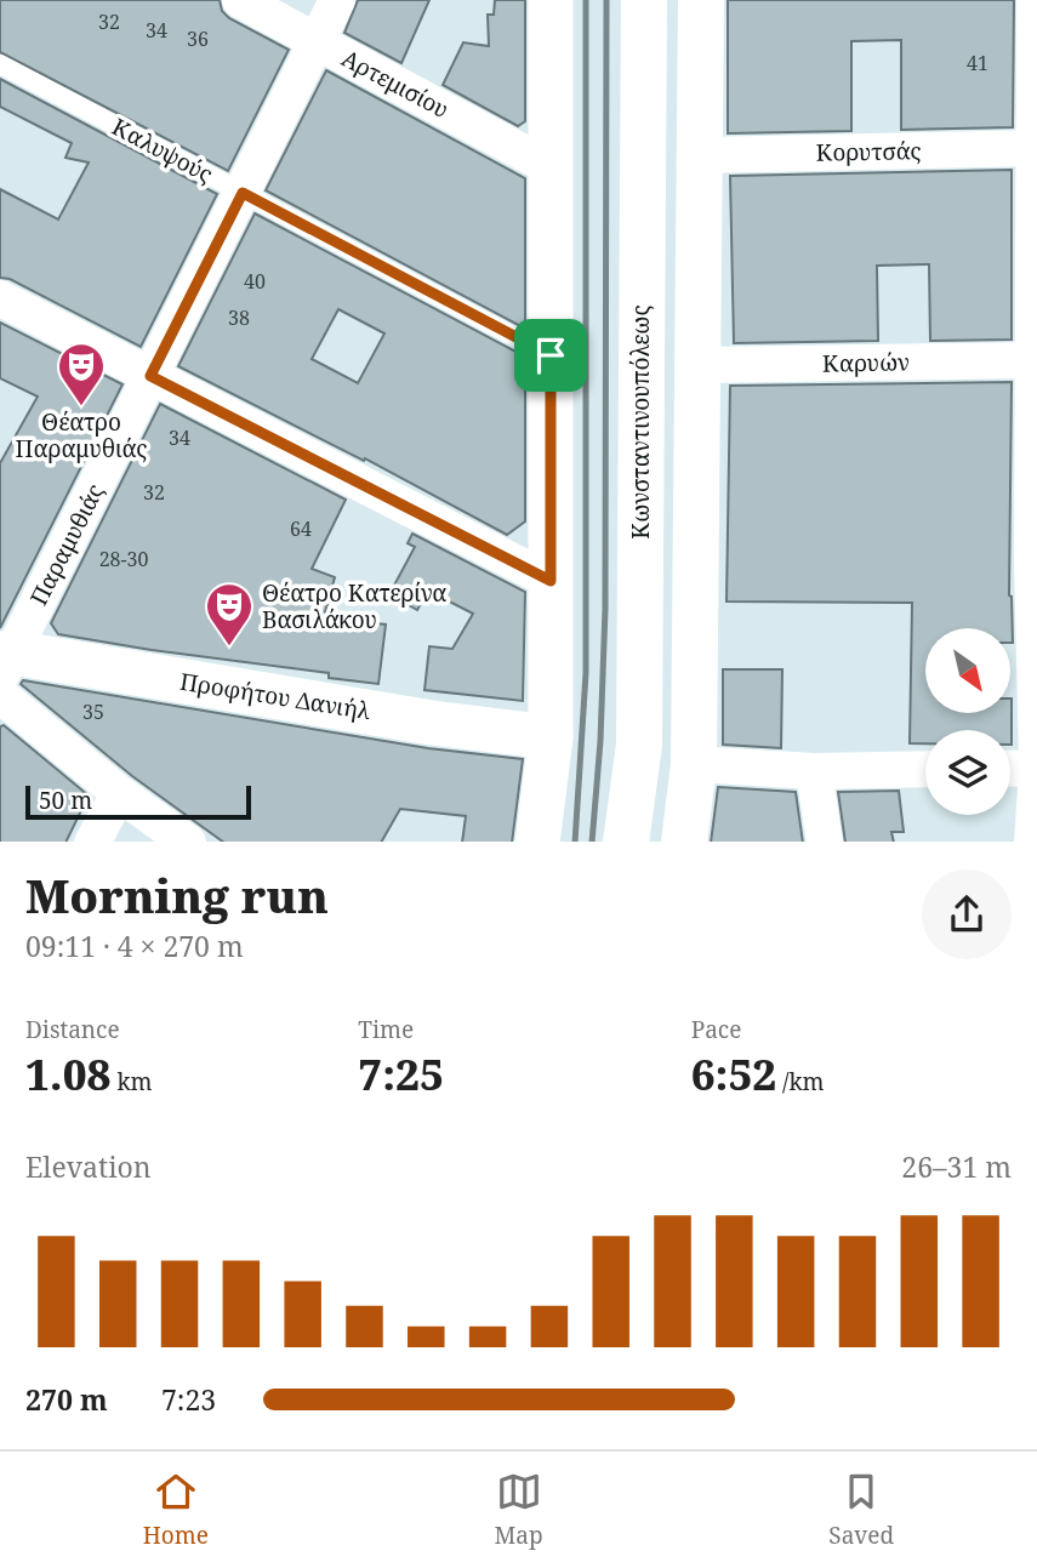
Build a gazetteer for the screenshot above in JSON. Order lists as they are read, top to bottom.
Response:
{
  "streets": {
    "main road": ["Κωνσταντινουπόλεως"],
    "street": [
      "Αρτεμισίου",
      "Κορυτσάς",
      "Καρυών",
      "Παραμυθιάς",
      "Προφήτου Δανιήλ"
    ],
    "lane": ["Καλυψούς"]
  },
  "crossings": [
    ["Αρτεμισίου", "Παραμυθιάς"],
    ["Καλυψούς", "Παραμυθιάς"],
    ["Παραμυθιάς", "Προφήτου Δανιήλ"]
  ],
  "places": {
    "theatre": ["Θέατρο Παραμυθιάς", "Θέατρο Κατερίνα Βασιλάκου"]
  },
  "house_numbers": [
    "32",
    "34",
    "36",
    "41",
    "40",
    "38",
    "34",
    "32",
    "64",
    "28-30",
    "35"
  ],
  "scale_bar": "50 m",
  "north": "bottom right",
  "page": {
    "scale": "50 m",
    "heading": ["Morning run", "09:11 · 4 × 270 m"],
    "stats": [
      ["Distance", "1.08 km"],
      ["Time", "7:25"],
      ["Pace", "6:52 /km"]
    ],
    "chart": ["Elevation", "26–31 m"],
    "list": [
      {
        "name": "270 m",
        "note": "7:23"
      }
    ],
    "tabs": ["Home", "Map", "Saved"]
  }
}
